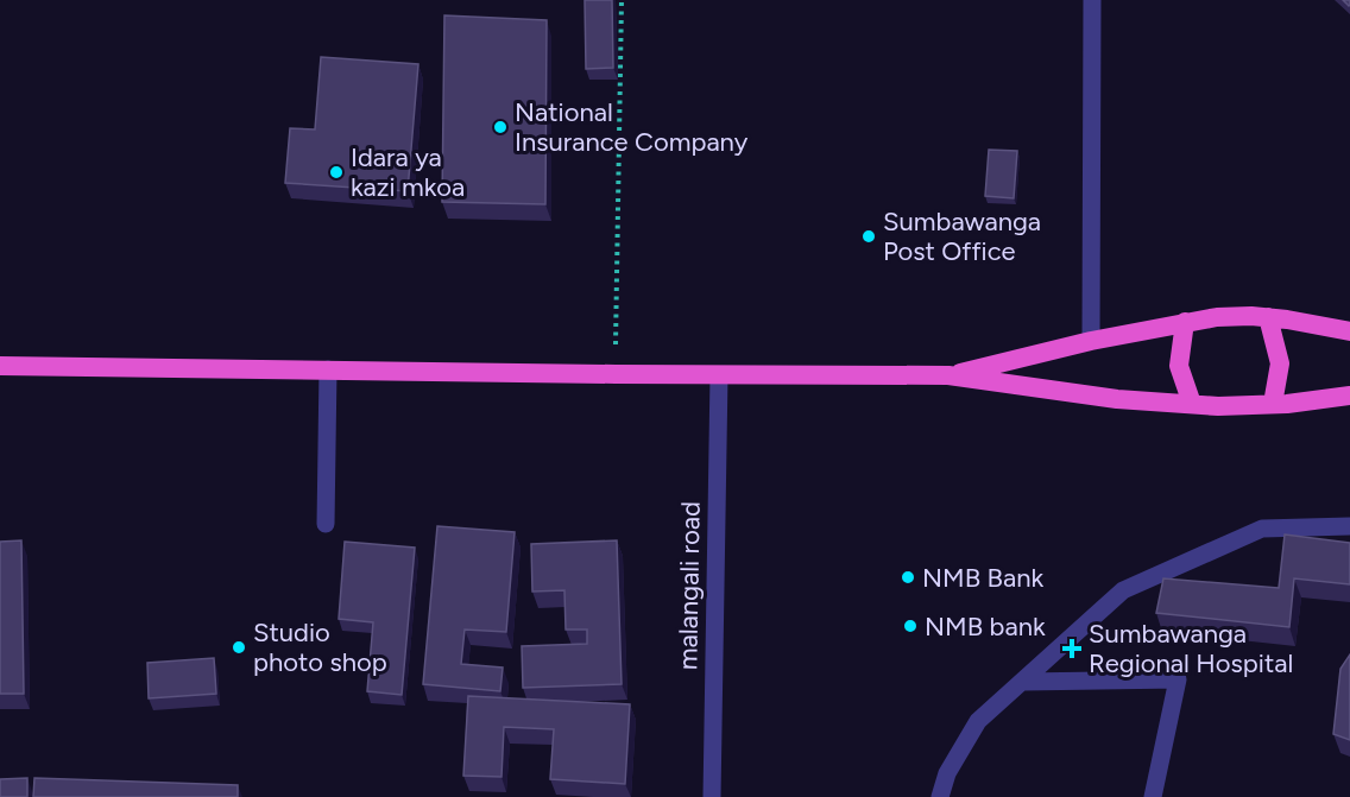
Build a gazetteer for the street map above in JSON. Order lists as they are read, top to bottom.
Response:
{
  "streets": {
    "street": ["malangali road"]
  },
  "places": {
    "other": [
      "National Insurance Company",
      "Idara ya kazi mkoa",
      "Sumbawanga Post Office",
      "NMB Bank",
      "NMB bank",
      "Studio photo shop"
    ],
    "health": ["Sumbawanga Regional Hospital"]
  }
}
